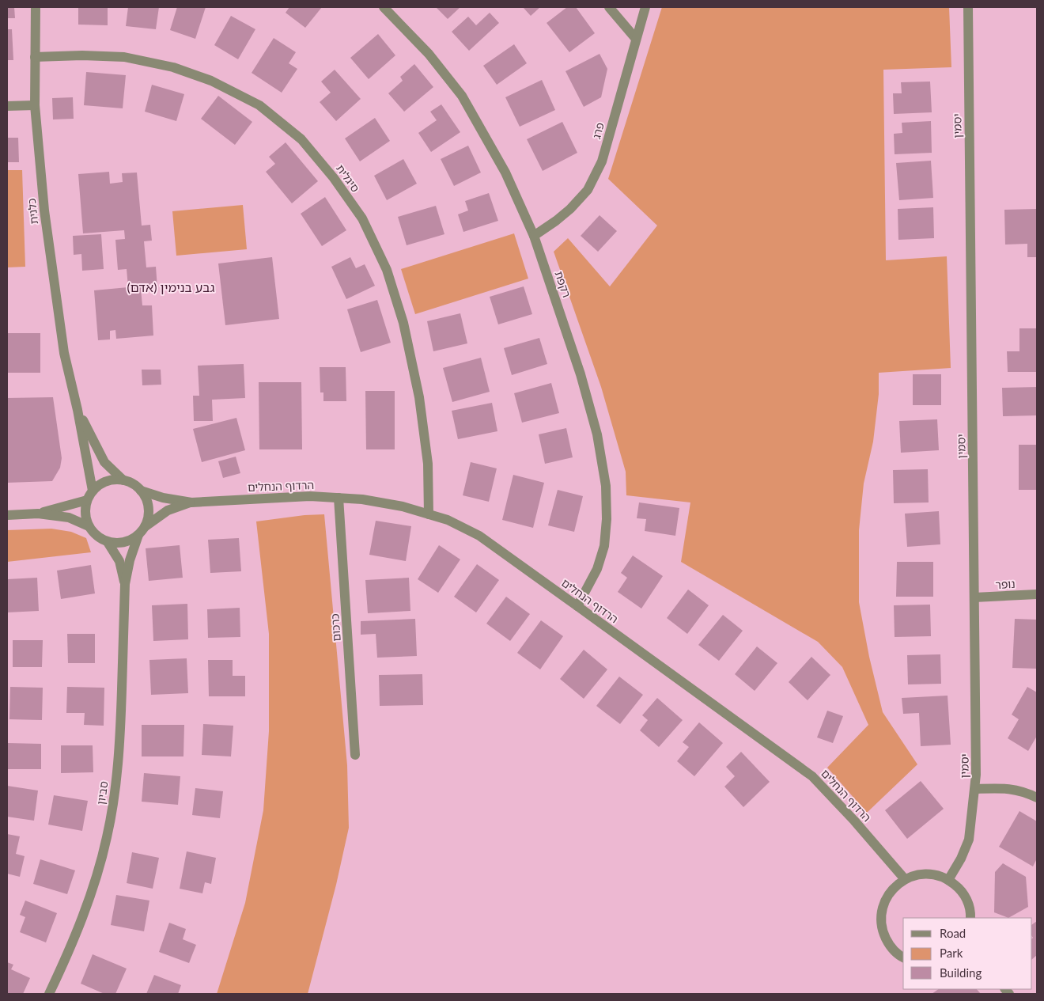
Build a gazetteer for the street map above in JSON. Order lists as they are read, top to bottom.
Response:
{
  "streets": {
    "street": [
      "יסמין",
      "פרג",
      "סיגלית",
      "כלנית",
      "רקפת",
      "הרדוף הנחלים",
      "נופר",
      "כרכום",
      "סביון"
    ]
  },
  "crossings": [
    ["יסמין", "נופר"],
    ["פרג", "רקפת"],
    ["סיגלית", "כלנית"],
    ["סיגלית", "הרדוף הנחלים"],
    ["כלנית", "הרדוף הנחלים"],
    ["כלנית", "סביון"],
    ["רקפת", "הרדוף הנחלים"],
    ["הרדוף הנחלים", "כרכום"],
    ["הרדוף הנחלים", "סביון"]
  ],
  "districts": ["גבע בנימין (אדם)"],
  "legend": ["Road", "Park", "Building"]
}
